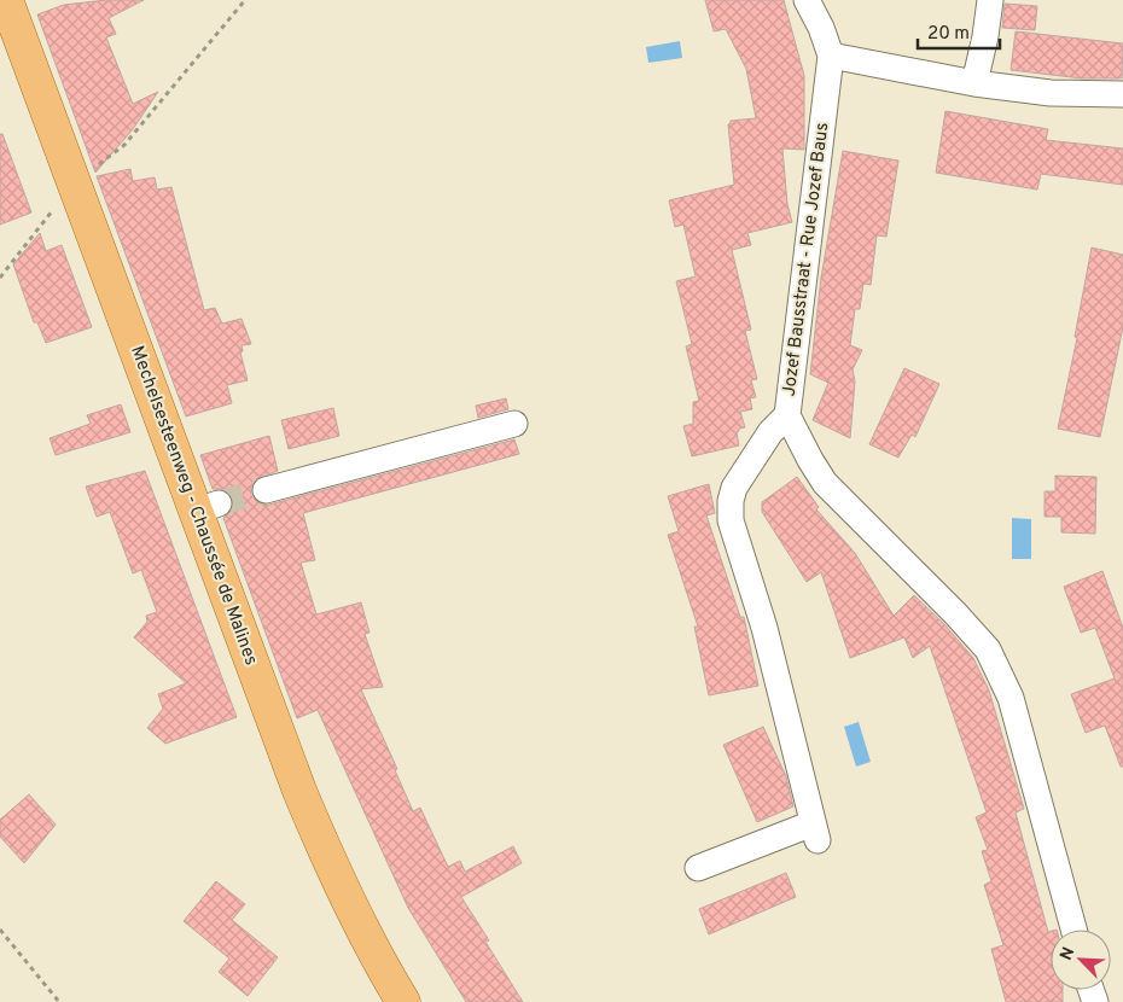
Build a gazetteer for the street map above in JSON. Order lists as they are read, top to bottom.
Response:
{
  "streets": {
    "main road": ["Mechelsesteenweg - Chaussée de Malines"],
    "street": ["Jozef Bausstraat - Rue Jozef Baus"]
  },
  "scale_bar": "20 m",
  "north": "top left"
}
